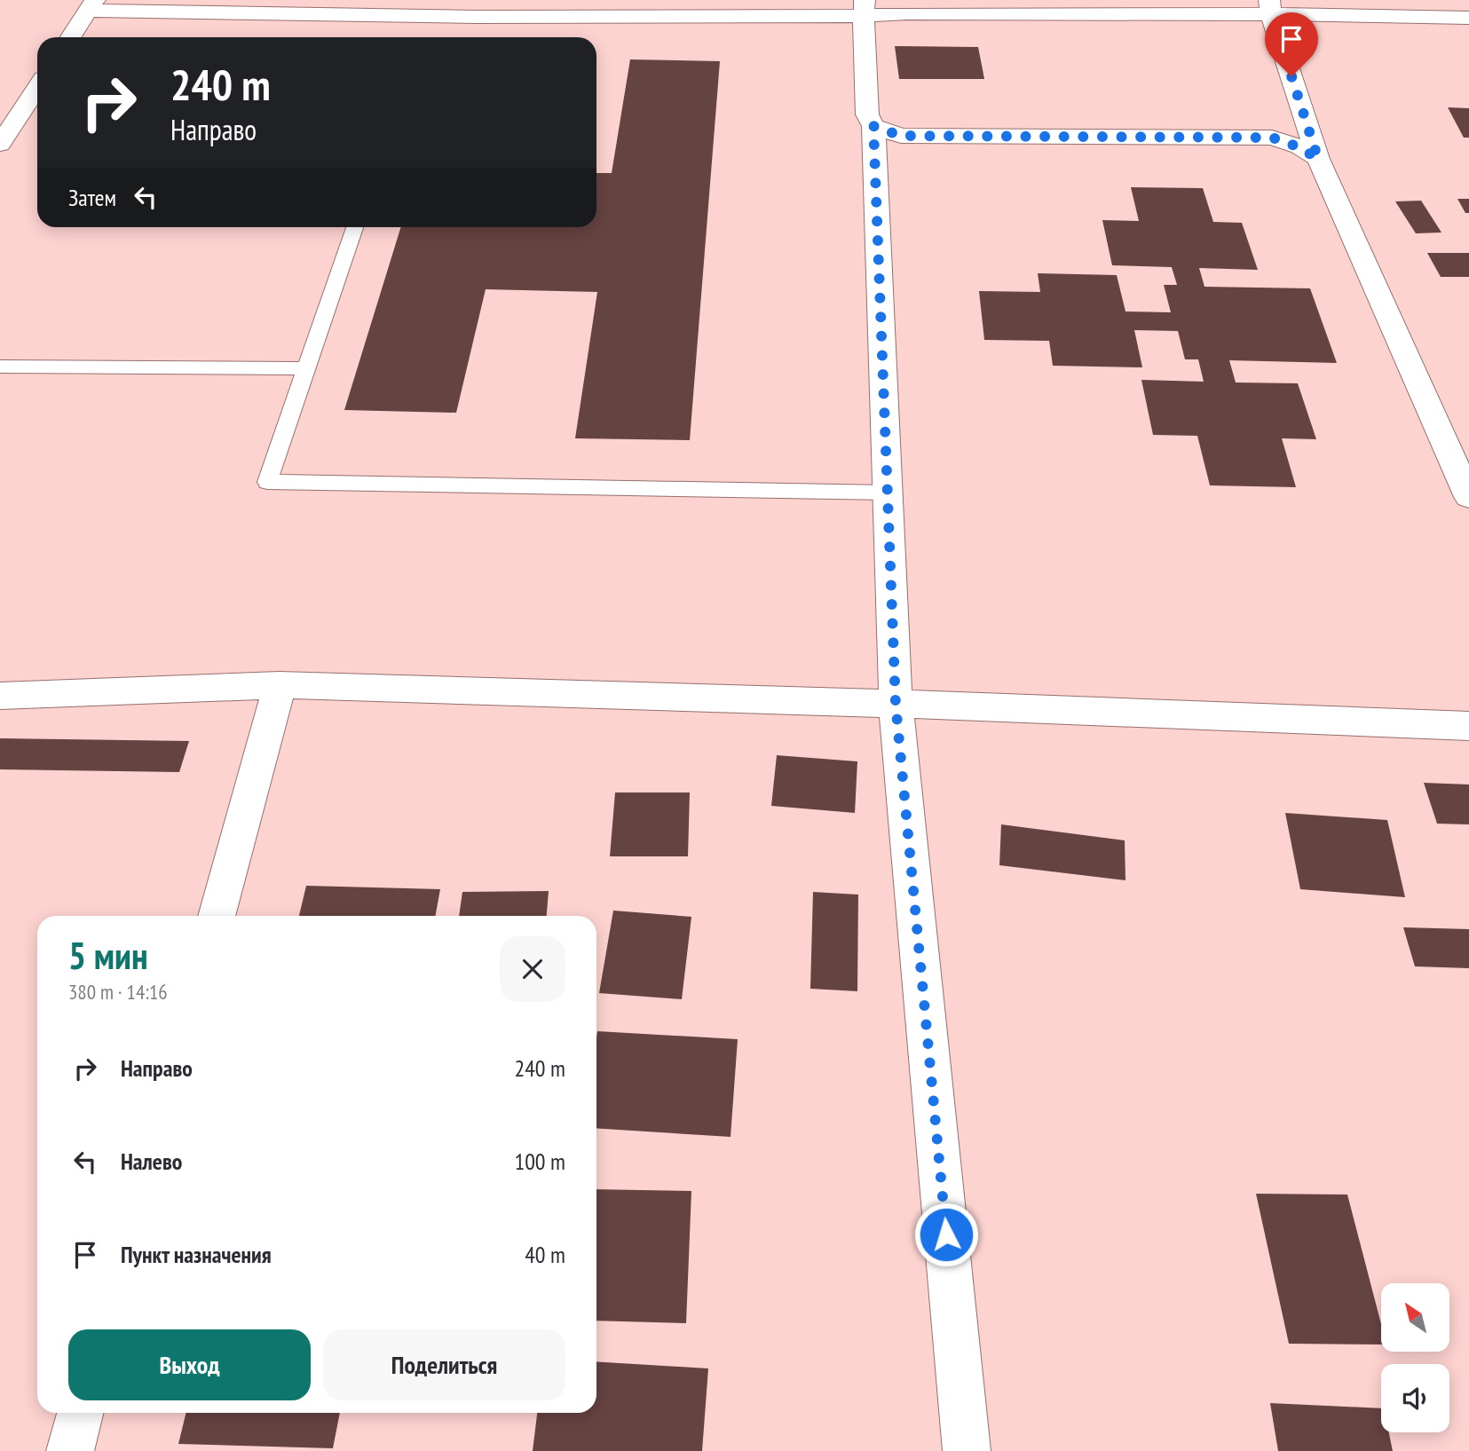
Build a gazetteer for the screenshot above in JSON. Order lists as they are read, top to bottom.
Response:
{
  "north": "top left",
  "page": {
    "turn": ["240 m", "Направо"],
    "then": "Затем",
    "heading": ["5 мин", "380 m · 14:16"],
    "list": [
      {
        "name": "Направо",
        "value": "240 m"
      },
      {
        "name": "Налево",
        "value": "100 m"
      },
      {
        "name": "Пункт назначения",
        "value": "40 m"
      }
    ],
    "buttons": ["Выход", "Поделиться"]
  }
}
